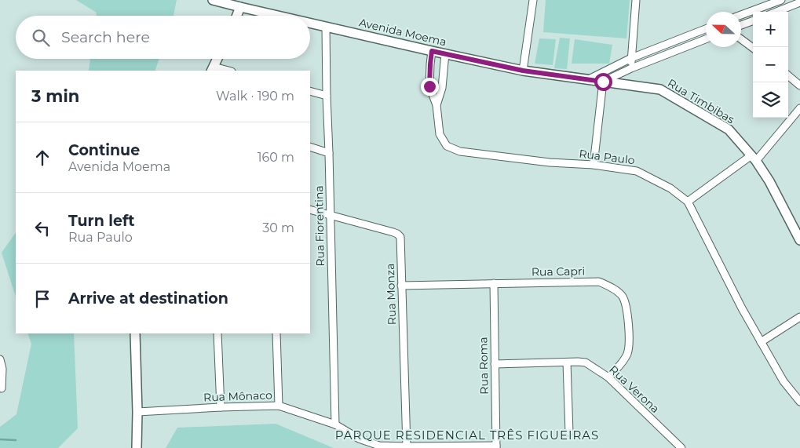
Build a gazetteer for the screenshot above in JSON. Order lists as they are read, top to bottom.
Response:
{
  "streets": {
    "main road": ["Avenida Moema", "Rua Timbibas"],
    "street": [
      "Rua Paulo",
      "Rua Fiorentina",
      "Rua Capri",
      "Rua Monza",
      "Rua Roma",
      "Rua Verona",
      "Rua Mônaco"
    ]
  },
  "crossings": [
    ["Avenida Moema", "Rua Timbibas"],
    ["Avenida Moema", "Rua Paulo"],
    ["Avenida Moema", "Rua Fiorentina"],
    ["Rua Fiorentina", "Rua Monza"],
    ["Rua Fiorentina", "Rua Mônaco"],
    ["Rua Capri", "Rua Monza"],
    ["Rua Capri", "Rua Roma"],
    ["Rua Capri", "Rua Verona"],
    ["Rua Monza", "Rua Mônaco"],
    ["Rua Roma", "Rua Verona"],
    ["Rua Roma", "Rua Mônaco"]
  ],
  "districts": ["PARQUE RESIDENCIAL TRÊS FIGUEIRAS"],
  "north": "left",
  "page": {
    "map_buttons": ["+", "−"],
    "search": "Search here",
    "heading": ["3 min", "Walk · 190 m"],
    "list": [
      ["Continue", "Avenida Moema", "160 m"],
      ["Turn left", "Rua Paulo", "30 m"],
      "Arrive at destination"
    ]
  }
}
